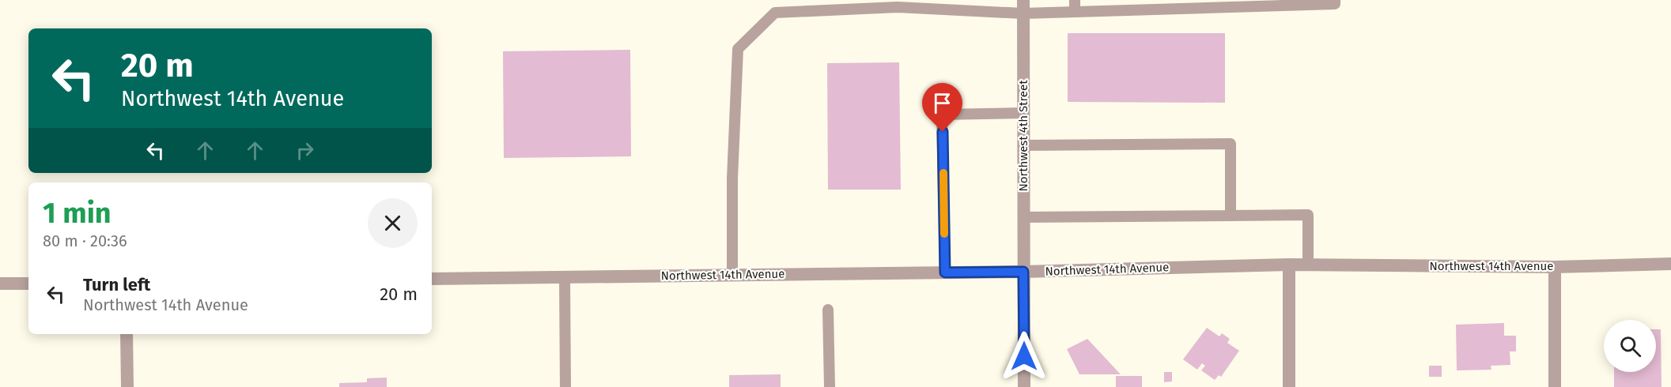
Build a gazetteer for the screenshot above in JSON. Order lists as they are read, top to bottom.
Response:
{
  "streets": {
    "street": ["Northwest 4th Street", "Northwest 14th Avenue"]
  },
  "crossings": [
    ["Northwest 4th Street", "Northwest 14th Avenue"]
  ],
  "page": {
    "turn": ["20 m", "Northwest 14th Avenue"],
    "heading": ["1 min", "80 m · 20:36"],
    "list": [
      {
        "name": "Turn left",
        "note": "Northwest 14th Avenue",
        "value": "20 m"
      }
    ]
  }
}
